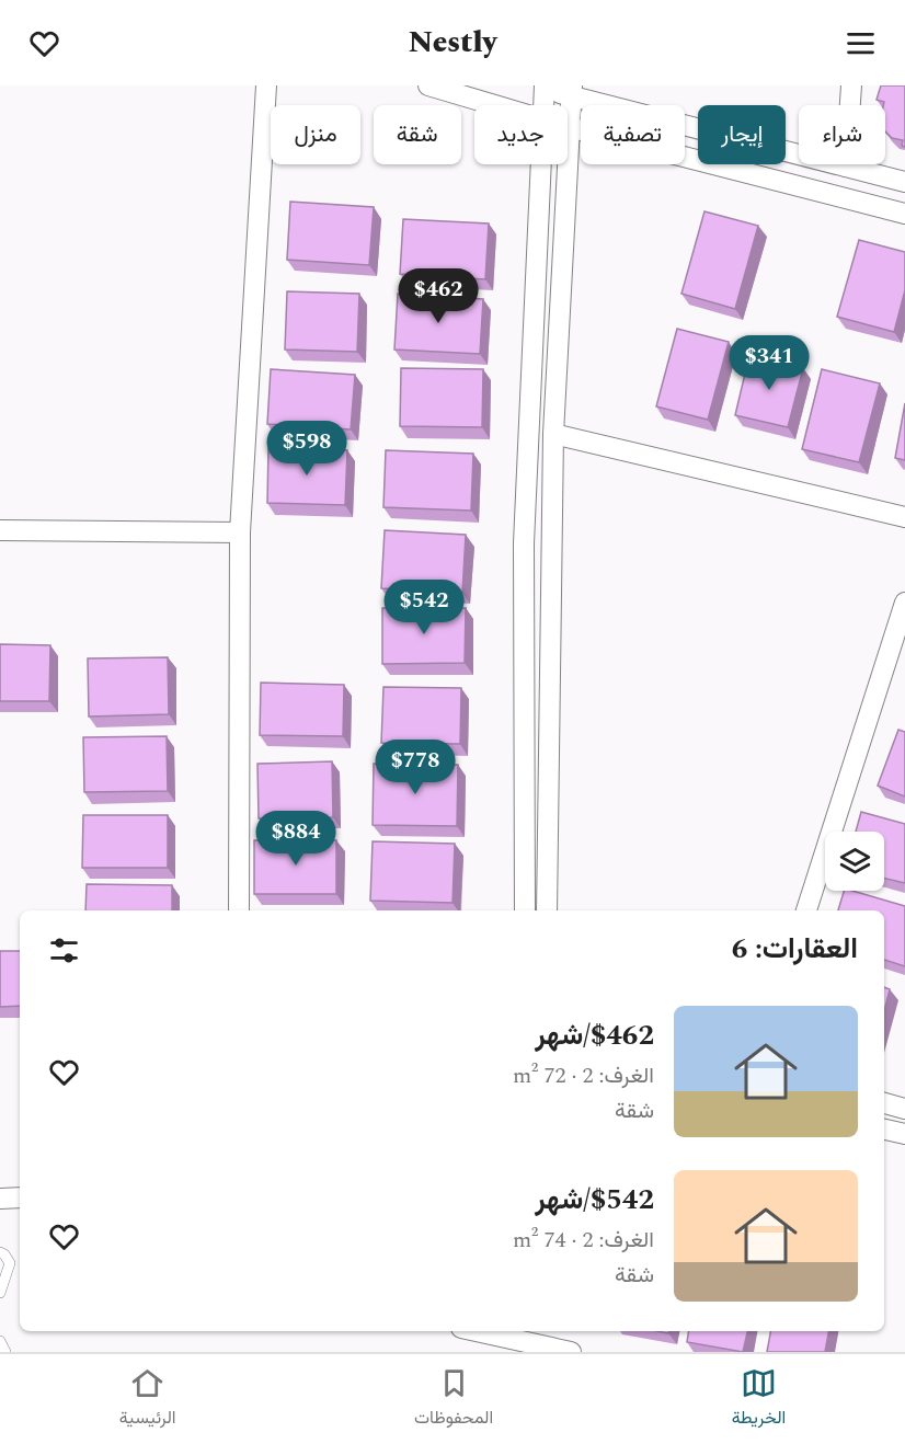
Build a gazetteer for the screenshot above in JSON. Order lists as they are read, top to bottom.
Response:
{
  "page": {
    "header": "Nestly",
    "chip": [
      "شراء",
      "إيجار",
      "تصفية",
      "جديد",
      "شقة",
      "منزل"
    ],
    "price": [
      "$462",
      "$341",
      "$598",
      "$542",
      "$778",
      "$884"
    ],
    "heading": "العقارات: 6",
    "list": [
      {
        "name": "$462/شهر",
        "note": "الغرف: 2 · 72 m² · شقة"
      },
      {
        "name": "$542/شهر",
        "note": "الغرف: 2 · 74 m² · شقة"
      }
    ],
    "tabs": ["الخريطة", "المحفوظات", "الرئيسية"]
  }
}
